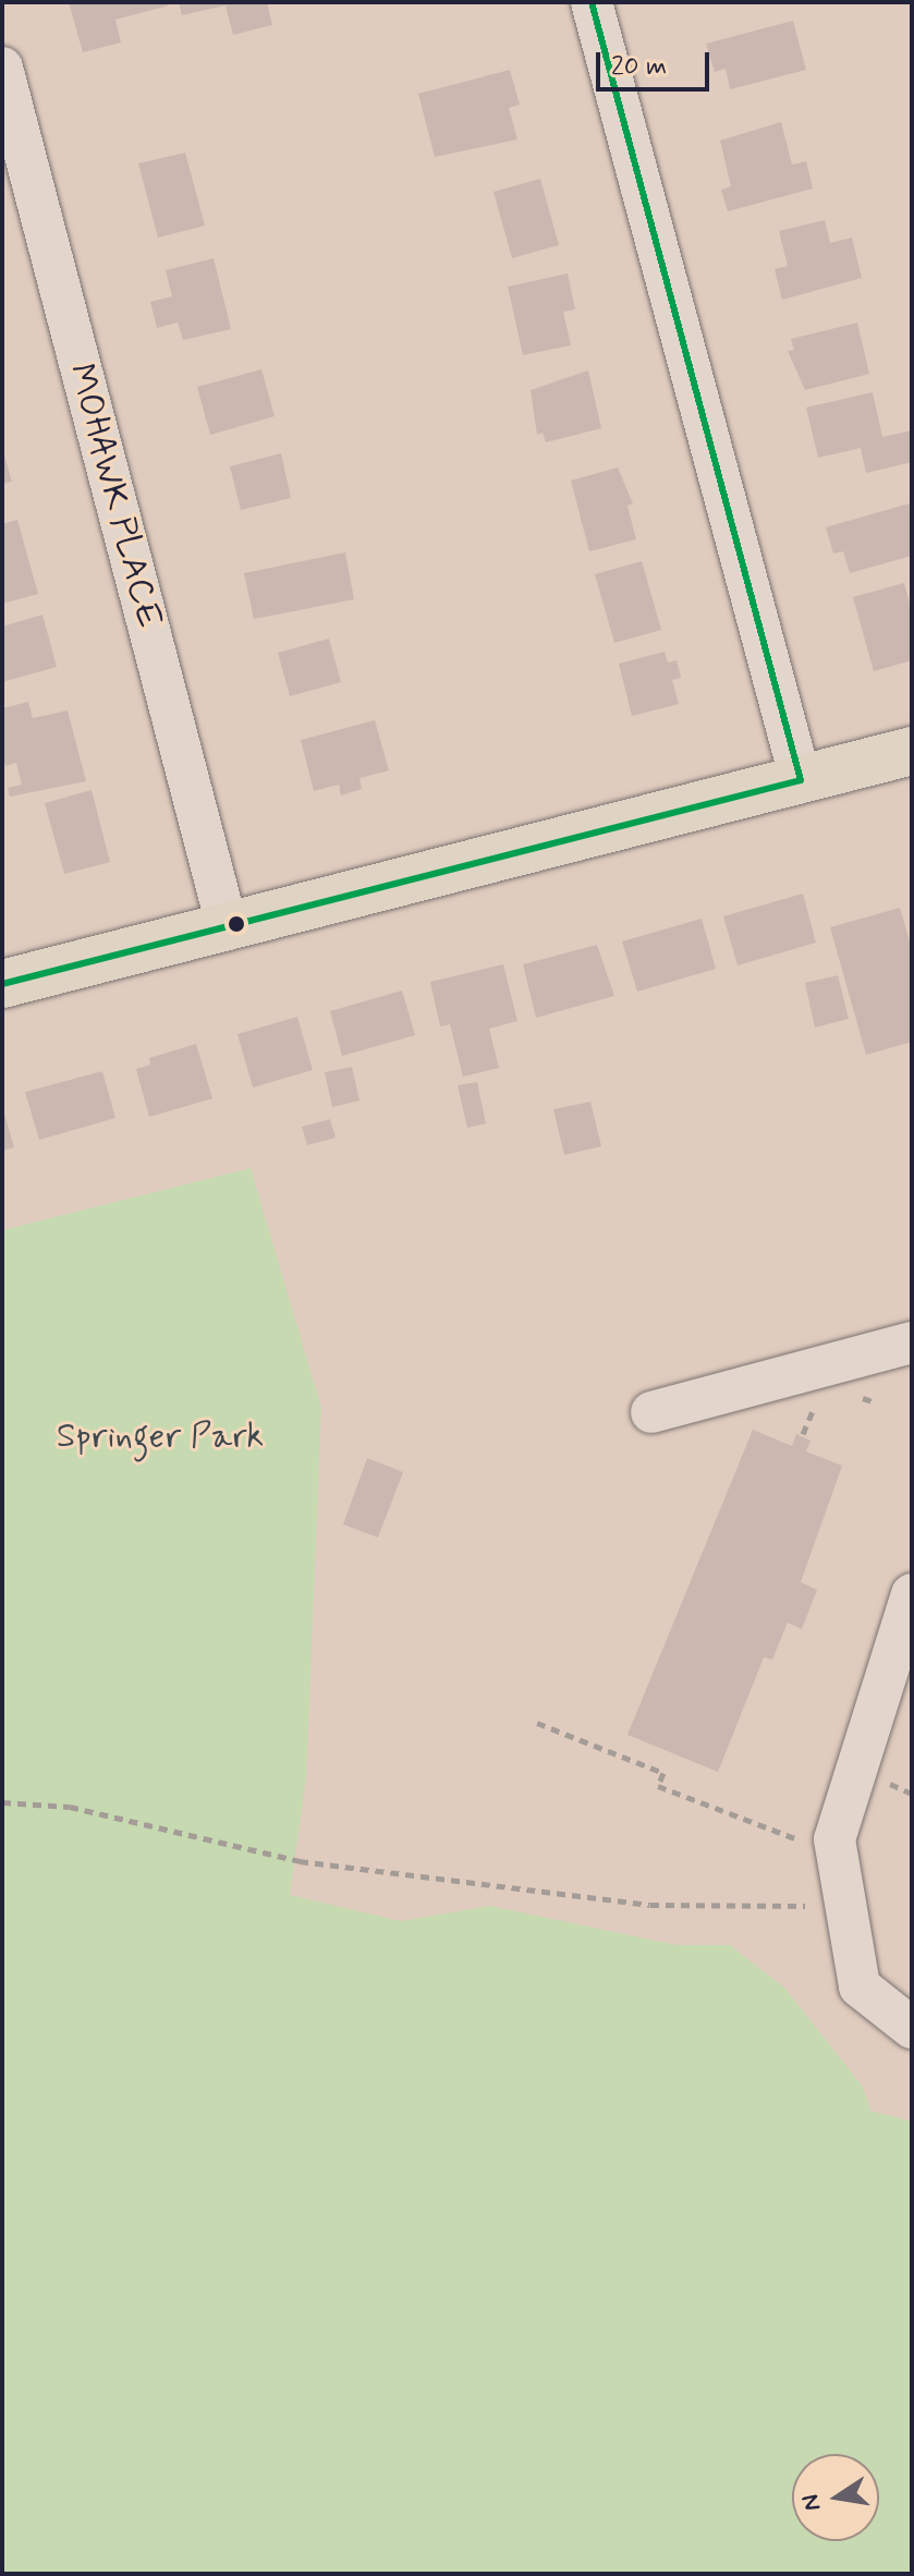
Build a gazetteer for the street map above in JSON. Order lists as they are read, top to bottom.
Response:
{
  "streets": {
    "street": ["MOHAWK PLACE"]
  },
  "parks": ["Springer Park"],
  "scale_bar": "20 m",
  "north": "left"
}
